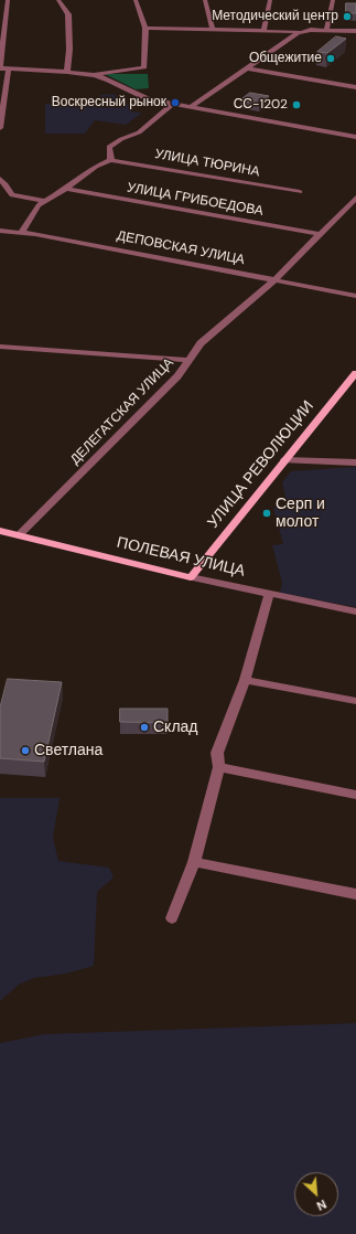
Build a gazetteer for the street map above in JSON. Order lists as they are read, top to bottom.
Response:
{
  "streets": {
    "main road": ["УЛИЦА РЕВОЛЮЦИИ", "ПОЛЕВАЯ УЛИЦА"],
    "street": [
      "УЛИЦА ТЮРИНА",
      "УЛИЦА ГРИБОЕДОВА",
      "ДЕПОВСКАЯ УЛИЦА",
      "ДЕЛЕГАТСКАЯ УЛИЦА"
    ]
  },
  "crossings": [
    ["УЛИЦА ГРИБОЕДОВА", "ДЕЛЕГАТСКАЯ УЛИЦА"],
    ["ДЕПОВСКАЯ УЛИЦА", "ДЕЛЕГАТСКАЯ УЛИЦА"],
    ["ДЕЛЕГАТСКАЯ УЛИЦА", "ПОЛЕВАЯ УЛИЦА"],
    ["УЛИЦА РЕВОЛЮЦИИ", "ПОЛЕВАЯ УЛИЦА"]
  ],
  "places": [
    "Методический центр",
    "Общежитие",
    "Воскресный рынок",
    "СС-1202",
    "Серп и молот",
    "Склад",
    "Светлана"
  ],
  "north": "bottom right"
}
